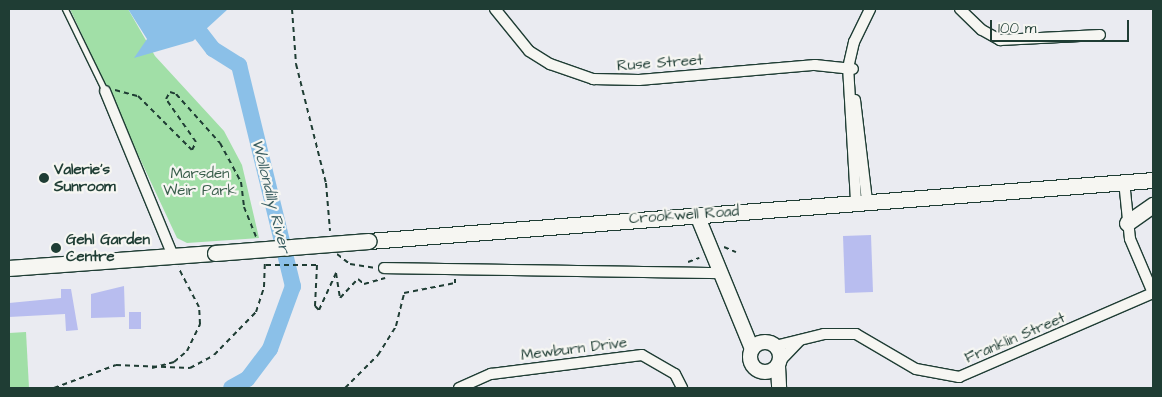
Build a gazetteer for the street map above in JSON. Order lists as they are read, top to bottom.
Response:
{
  "streets": {
    "main road": ["Crookwell Road"],
    "street": ["Ruse Street", "Franklin Street", "Mewburn Drive"]
  },
  "water": ["Wollondilly River"],
  "parks": ["Marsden Weir Park"],
  "places": ["Valerie's Sunroom", "Gehl Garden Centre"],
  "scale_bar": "100 m"
}
